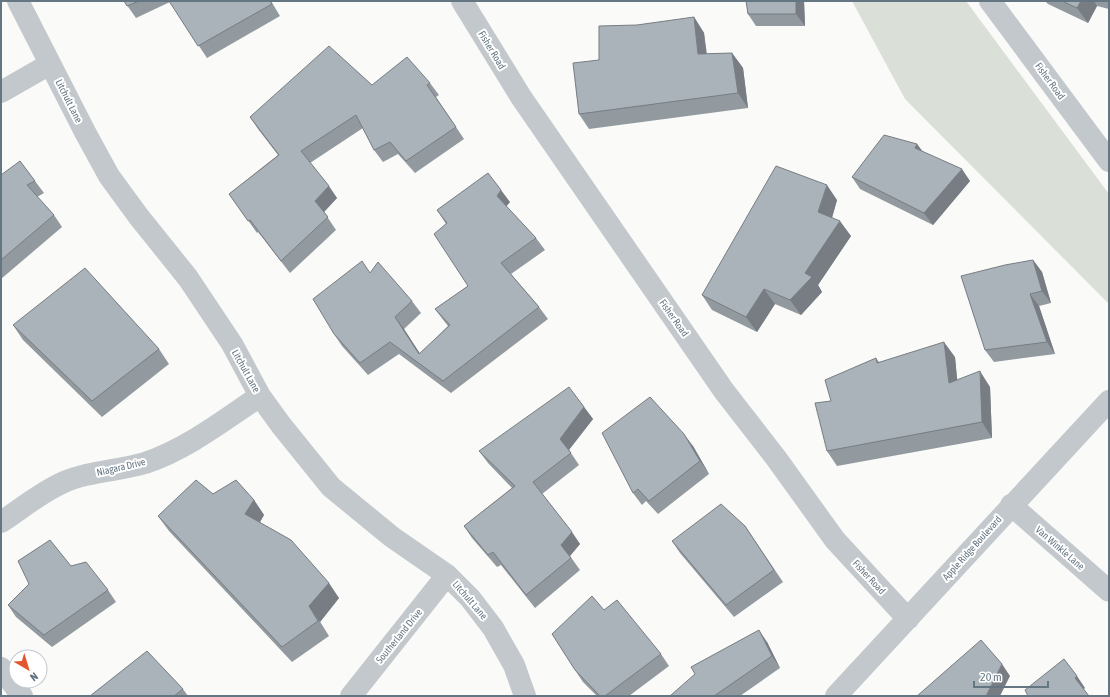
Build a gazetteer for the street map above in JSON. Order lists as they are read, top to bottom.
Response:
{
  "streets": {
    "street": [
      "Fisher Road",
      "Litchult Lane",
      "Niagara Drive",
      "Apple Ridge Boulevard",
      "Van Winkle Lane",
      "Southerland Drive"
    ]
  },
  "crossings": [
    ["Fisher Road", "Apple Ridge Boulevard"],
    ["Litchult Lane", "Niagara Drive"],
    ["Litchult Lane", "Southerland Drive"],
    ["Apple Ridge Boulevard", "Van Winkle Lane"]
  ],
  "scale_bar": "20 m",
  "north": "bottom right"
}
